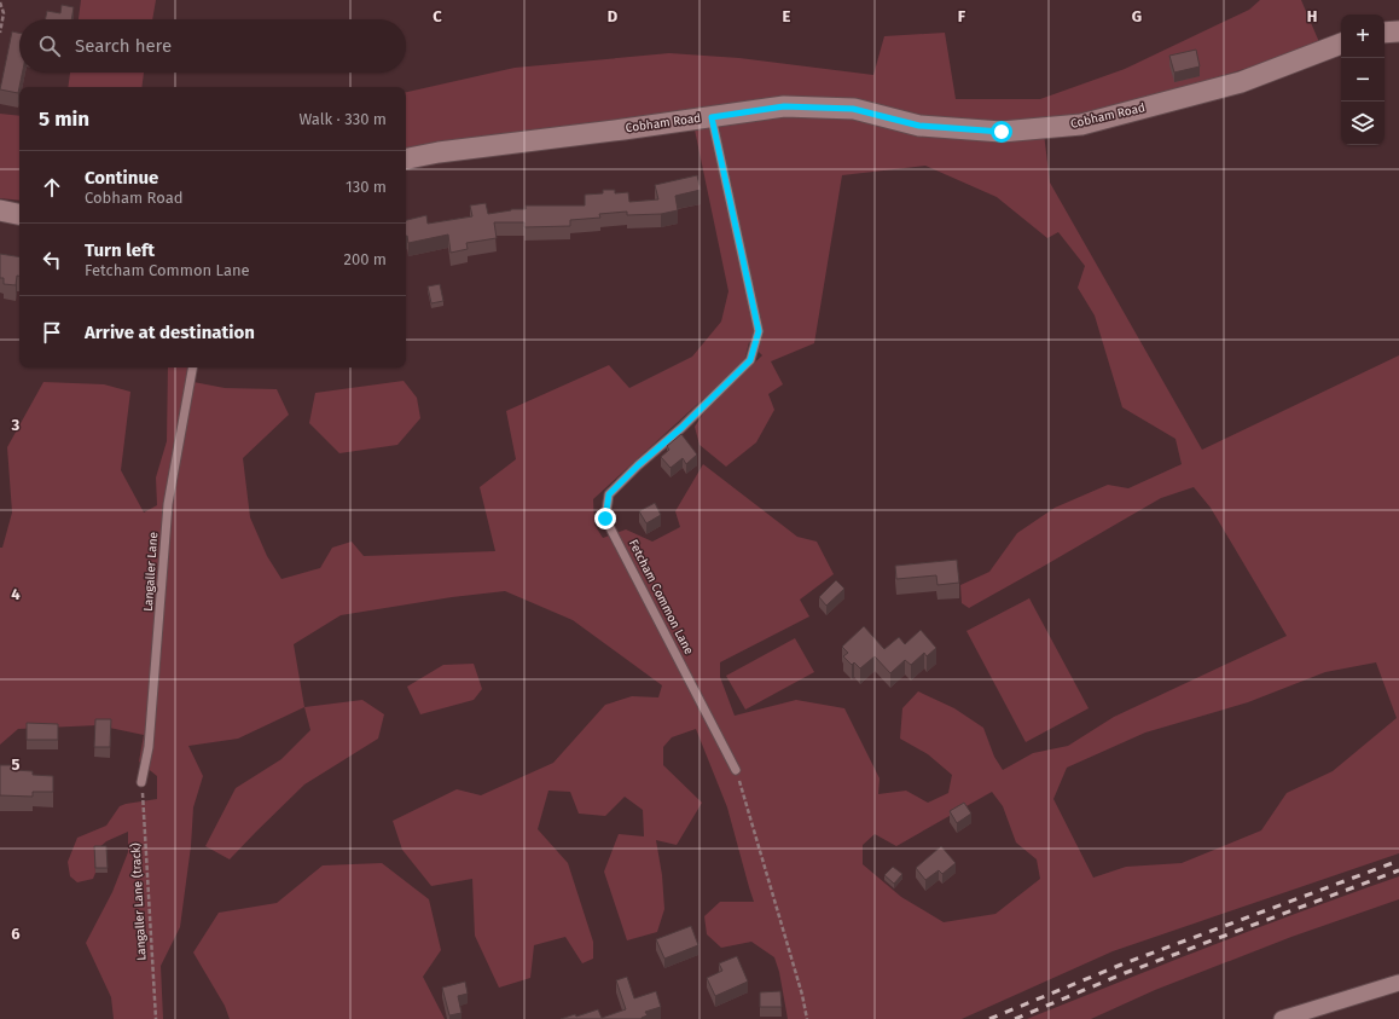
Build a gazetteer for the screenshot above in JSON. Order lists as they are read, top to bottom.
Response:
{
  "streets": {
    "street": ["Cobham Road"],
    "lane": ["Langaller Lane", "Fetcham Common Lane"],
    "path": ["Langaller Lane (track)"]
  },
  "crossings": [
    ["Cobham Road", "Fetcham Common Lane"],
    ["Langaller Lane", "Langaller Lane (track)"]
  ],
  "page": {
    "map_buttons": ["+", "−"],
    "search": "Search here",
    "heading": ["5 min", "Walk · 330 m"],
    "list": [
      ["Continue", "Cobham Road", "130 m"],
      ["Turn left", "Fetcham Common Lane", "200 m"],
      "Arrive at destination"
    ]
  },
  "grid": {
    "columns": [
      "C",
      "D",
      "E",
      "F",
      "G",
      "H"
    ],
    "rows": [
      "3",
      "4",
      "5",
      "6"
    ]
  }
}
